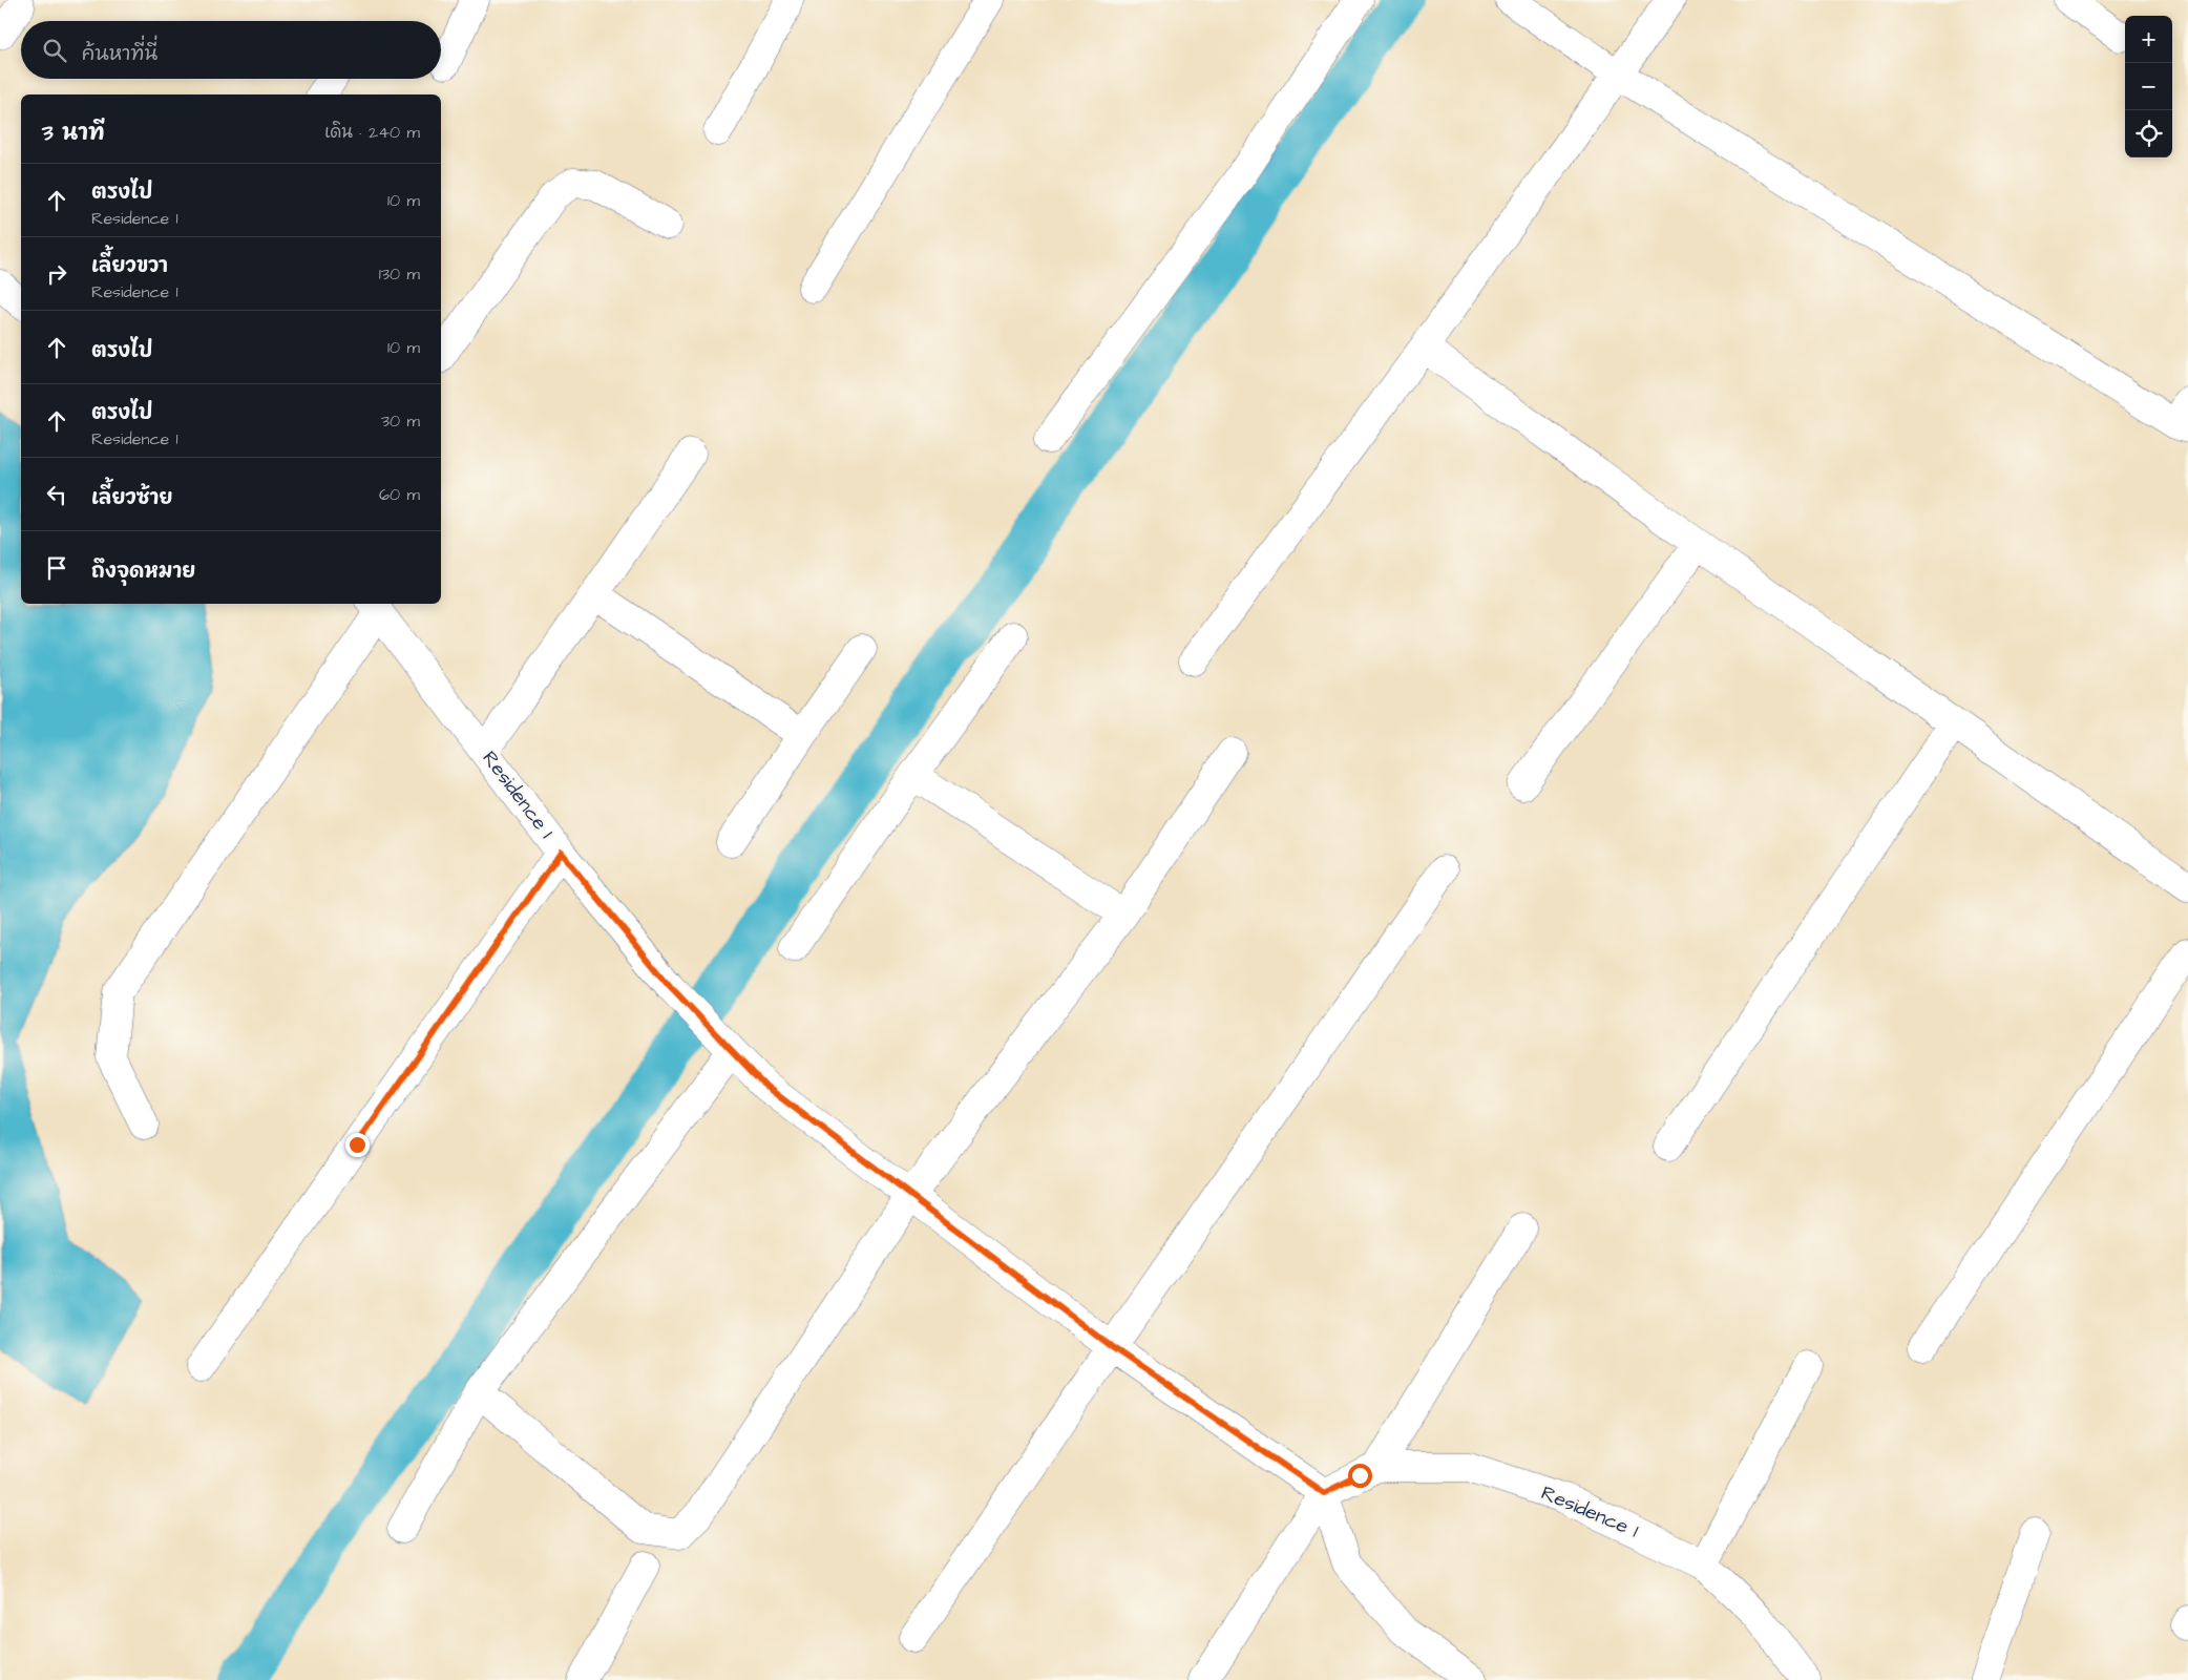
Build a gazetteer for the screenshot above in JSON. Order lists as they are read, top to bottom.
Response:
{
  "streets": {
    "street": ["Residence 1"]
  },
  "page": {
    "map_buttons": ["+", "−"],
    "search": "ค้นหาที่นี่",
    "heading": ["3 นาที", "เดิน · 240 m"],
    "list": [
      ["ตรงไป", "Residence 1", "10 m"],
      ["เลี้ยวขวา", "Residence 1", "130 m"],
      ["ตรงไป", "10 m"],
      ["ตรงไป", "Residence 1", "30 m"],
      ["เลี้ยวซ้าย", "60 m"],
      "ถึงจุดหมาย"
    ]
  }
}
